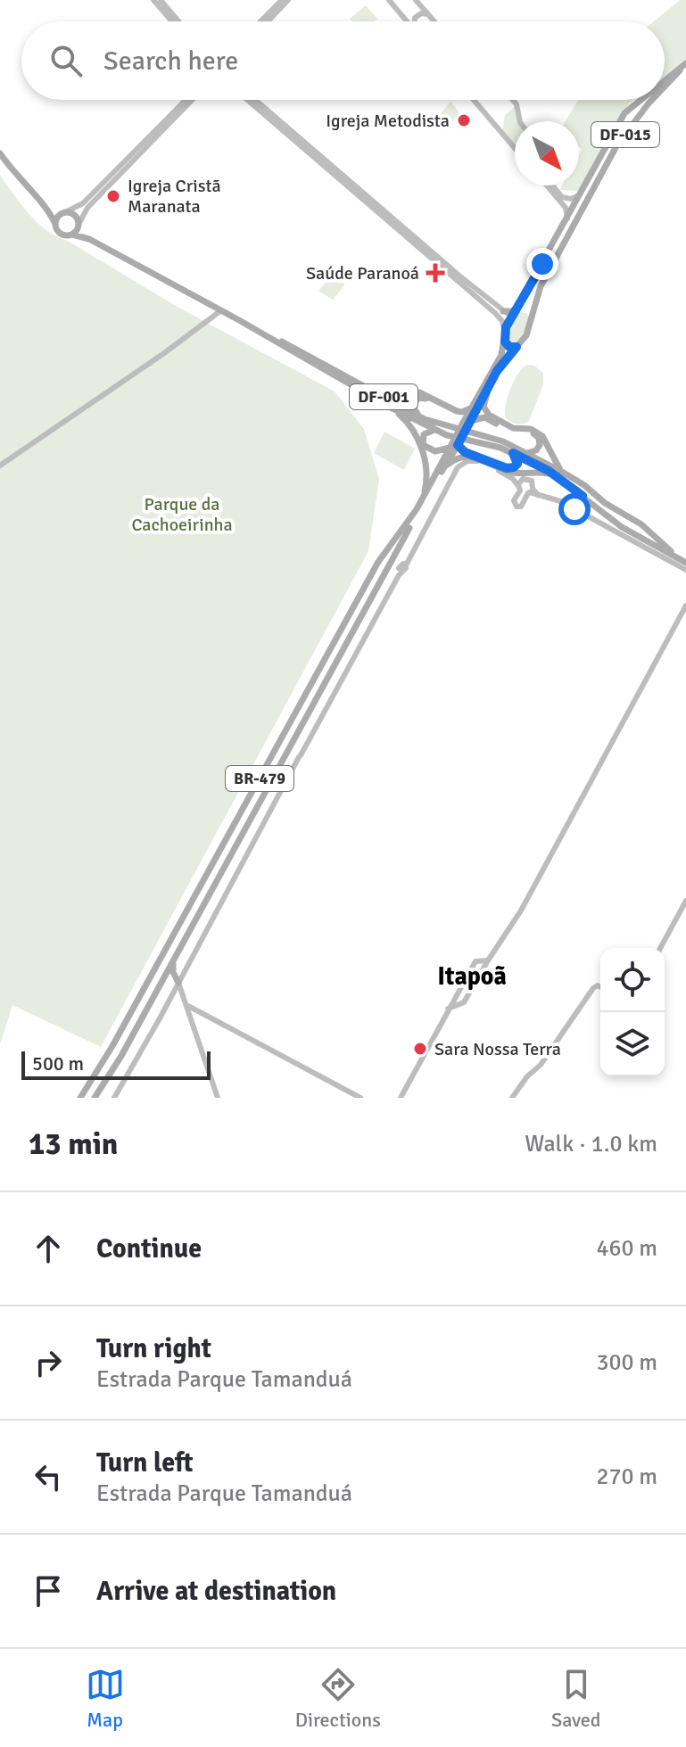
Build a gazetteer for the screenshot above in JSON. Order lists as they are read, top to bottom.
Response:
{
  "streets": {
    "main road": ["DF-015", "DF-001", "BR-479"]
  },
  "districts": ["Itapoã"],
  "parks": ["Parque da Cachoeirinha"],
  "places": {
    "other": ["Igreja Metodista", "Igreja Cristã Maranata", "Sara Nossa Terra"],
    "health": ["Saúde Paranoá"]
  },
  "scale_bar": "500 m",
  "north": "bottom right",
  "page": {
    "search": "Search here",
    "scale": "500 m",
    "heading": ["13 min", "Walk · 1.0 km"],
    "list": [
      ["Continue", "460 m"],
      ["Turn right", "Estrada Parque Tamanduá", "300 m"],
      ["Turn left", "Estrada Parque Tamanduá", "270 m"],
      "Arrive at destination"
    ],
    "nav": ["Map", "Directions", "Saved"]
  }
}
